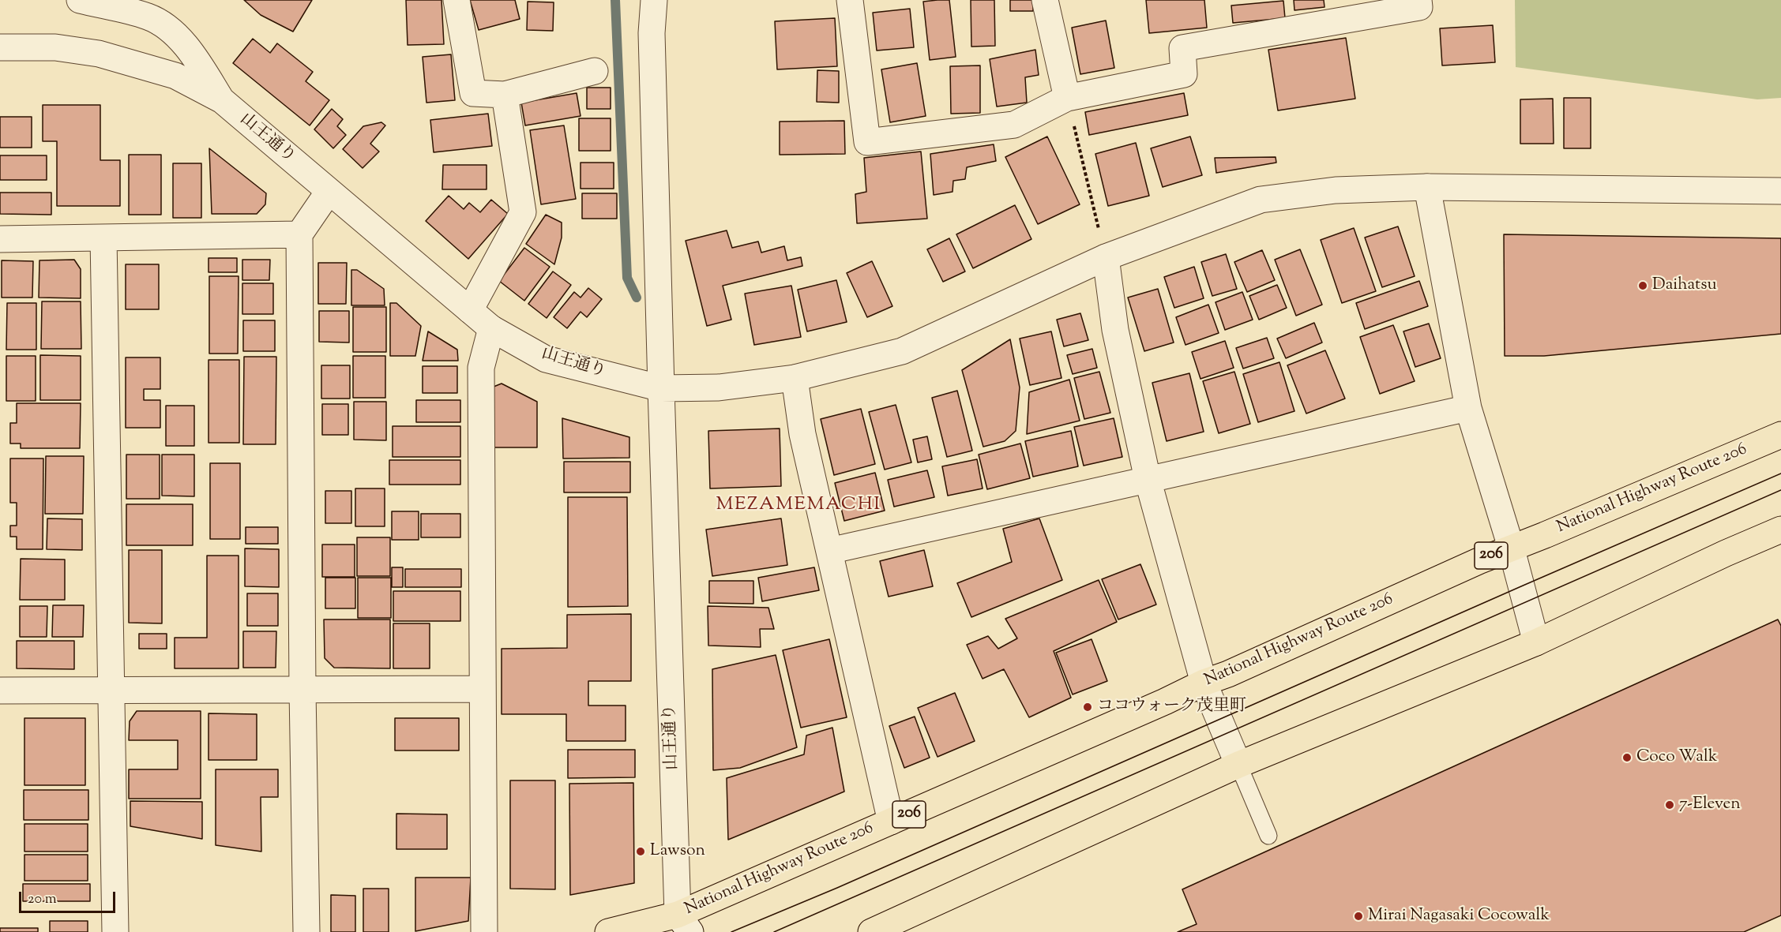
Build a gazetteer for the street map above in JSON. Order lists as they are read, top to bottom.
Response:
{
  "streets": {
    "highway": ["National Highway Route 206", "206"],
    "street": ["山王通り"]
  },
  "crossings": [
    ["山王通り", "National Highway Route 206"]
  ],
  "districts": ["MEZAMEMACHI"],
  "places": [
    "Daihatsu",
    "ココウォーク茂里町",
    "Coco Walk",
    "7-Eleven",
    "Lawson",
    "Mirai Nagasaki Cocowalk"
  ],
  "scale_bar": "20 m"
}
